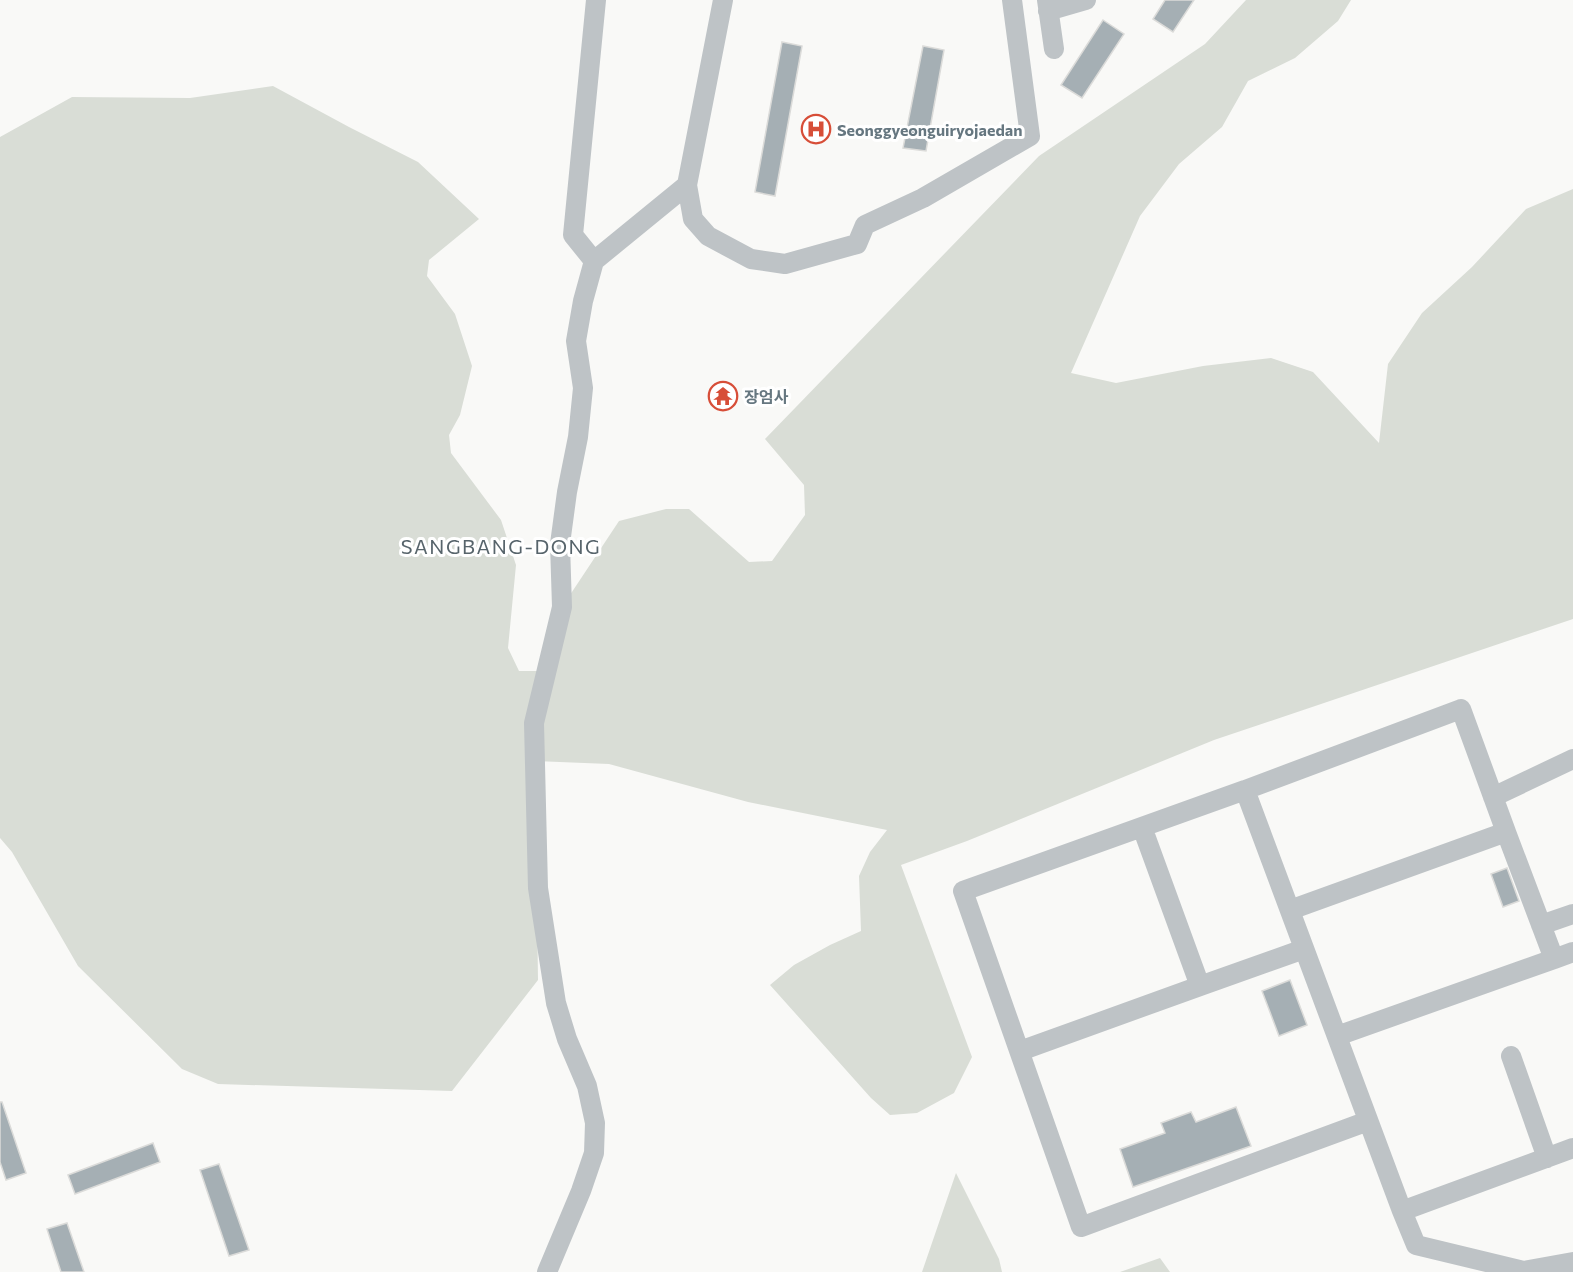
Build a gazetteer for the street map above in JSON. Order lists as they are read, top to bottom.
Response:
{
  "districts": ["SANGBANG-DONG"],
  "places": {
    "hospital": ["Seonggyeonguiryojaedan"],
    "temple": ["장엄사"]
  }
}
